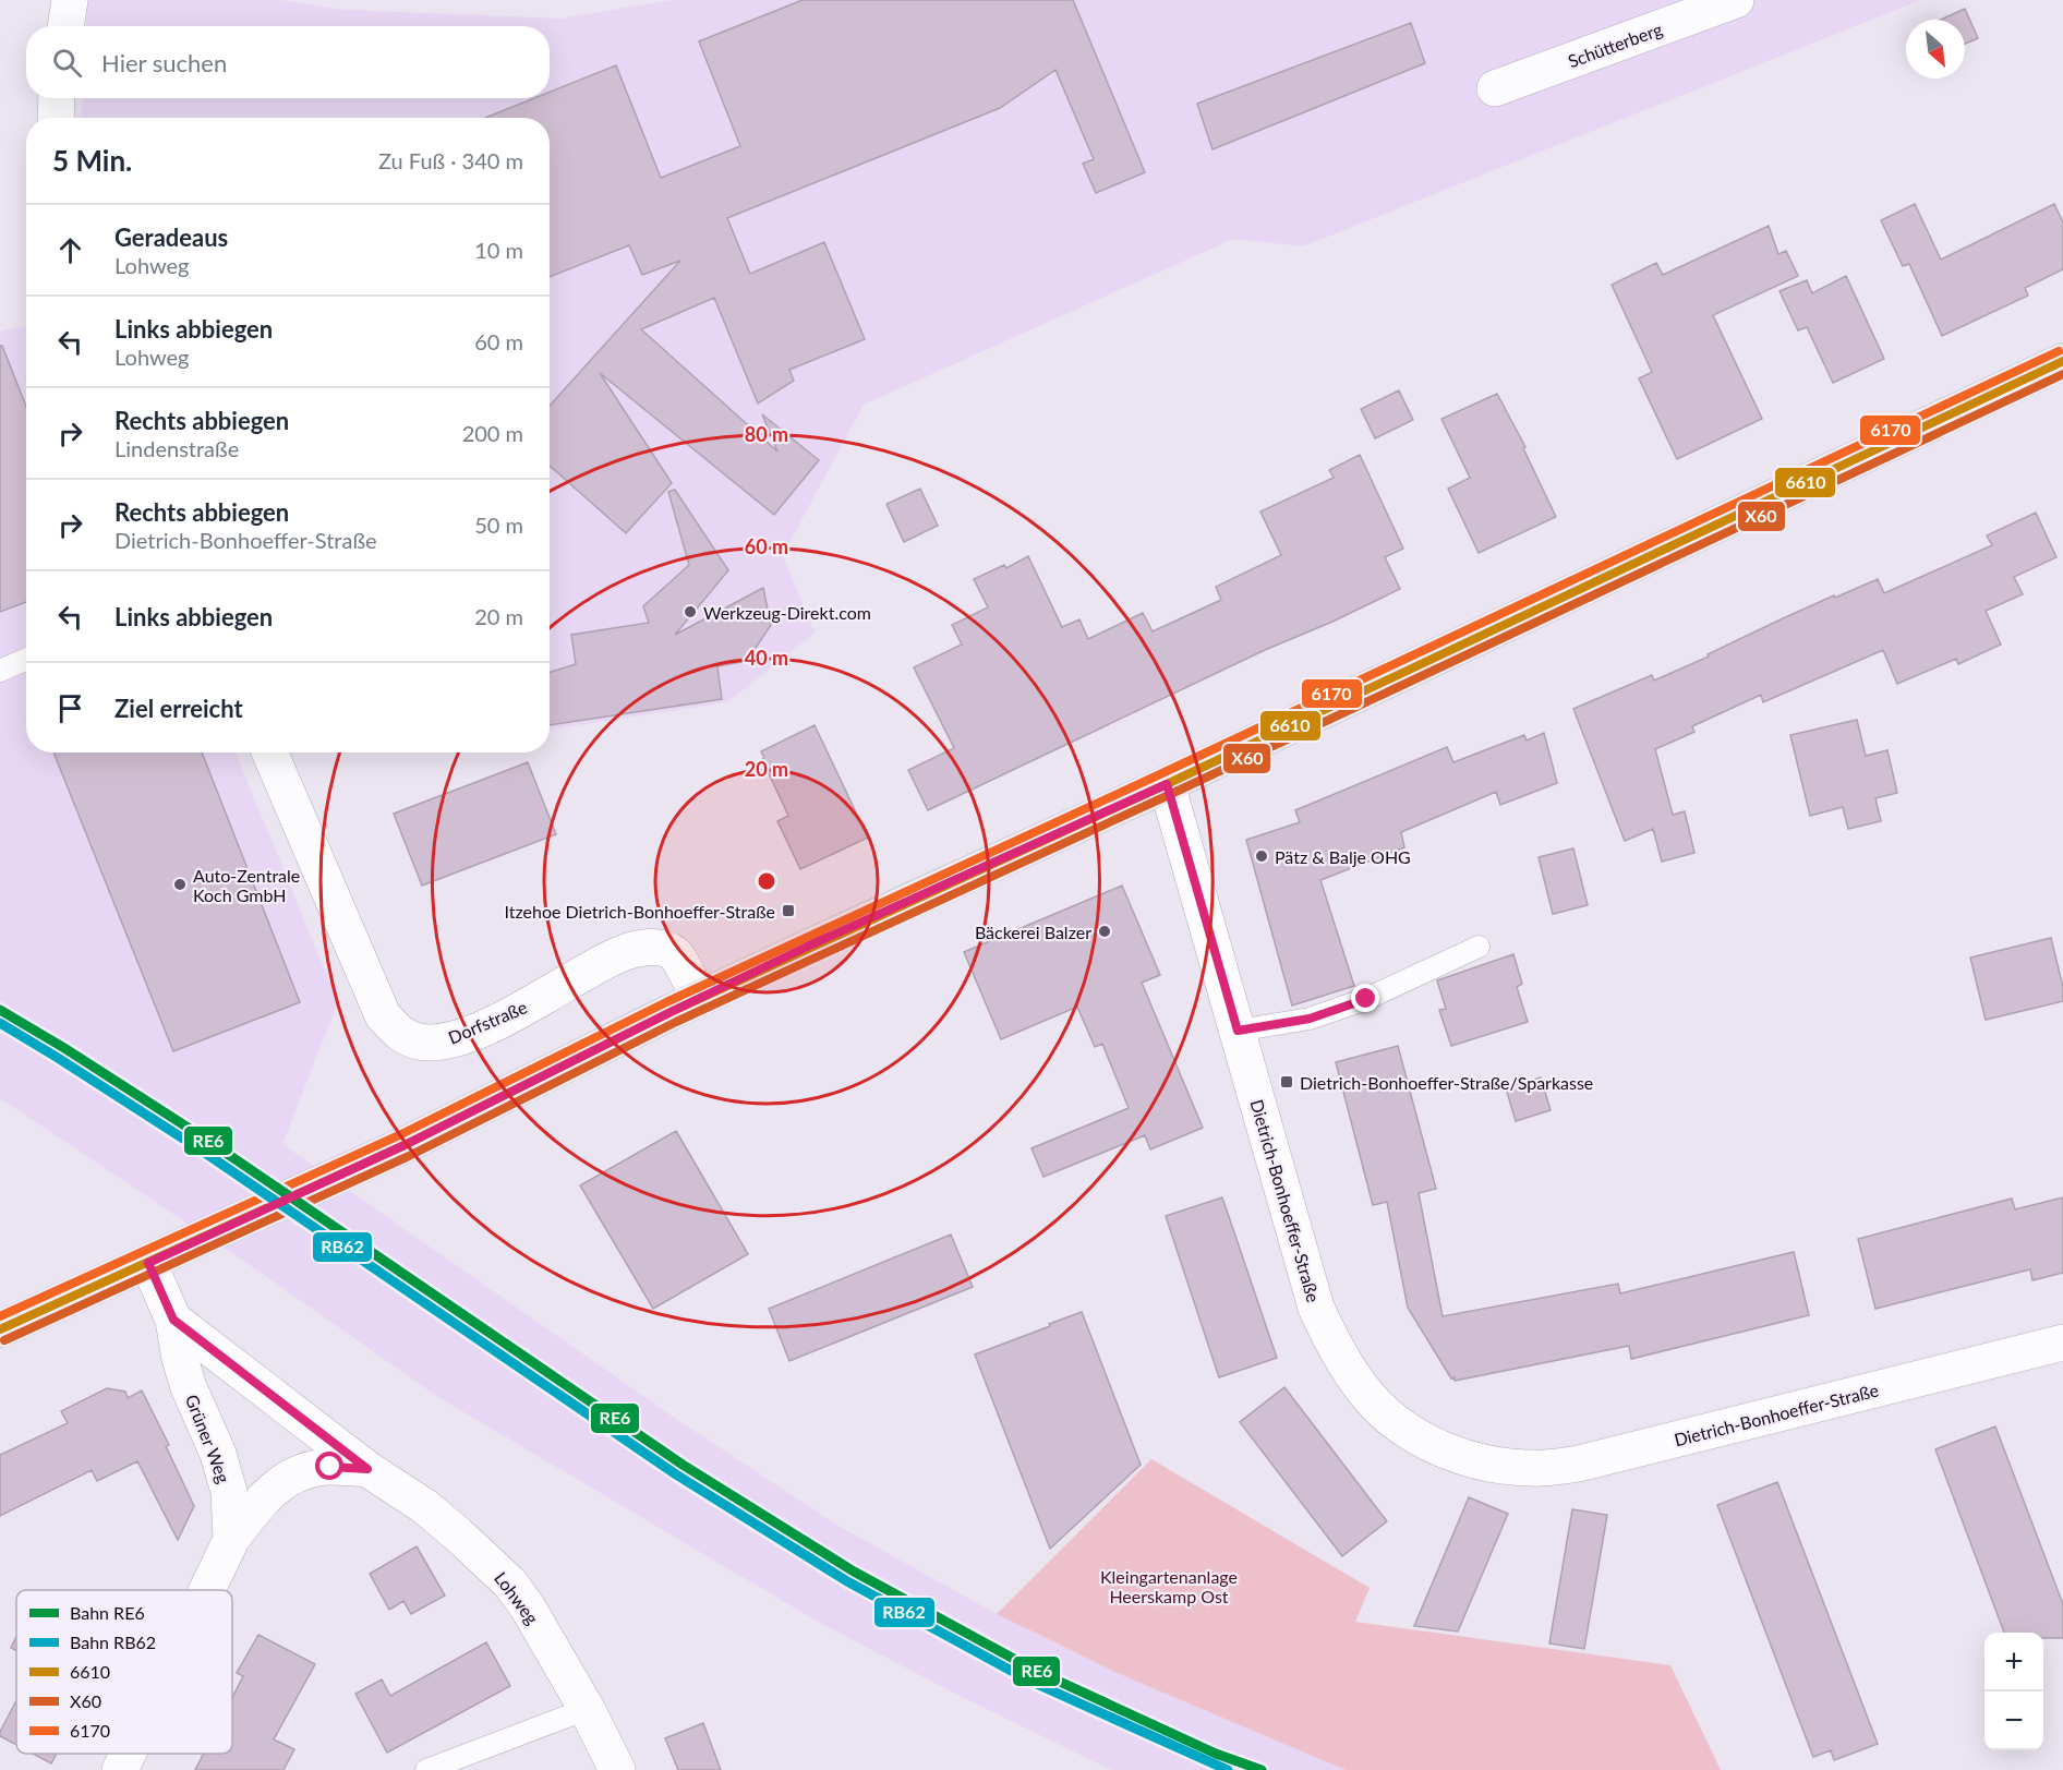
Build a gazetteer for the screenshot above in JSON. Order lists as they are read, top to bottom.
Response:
{
  "streets": {
    "street": [
      "Schütterberg",
      "Dorfstraße",
      "Dietrich-Bonhoeffer-Straße",
      "Grüner Weg",
      "Lohweg"
    ]
  },
  "crossings": [
    ["Grüner Weg", "Lohweg"]
  ],
  "parks": ["Kleingartenanlage Heerskamp Ost"],
  "places": {
    "other": [
      "Werkzeug-Direkt.com",
      "Pätz & Balje OHG",
      "Auto-Zentrale Koch GmbH",
      "Bäckerei Balzer"
    ],
    "transit": ["Itzehoe Dietrich-Bonhoeffer-Straße", "Dietrich-Bonhoeffer-Straße/Sparkasse"]
  },
  "lines": [
    "transit line 6170",
    "transit line 6610",
    "transit line X60",
    "rail line RE6",
    "rail line RB62"
  ],
  "legend": [
    "Bahn RE6",
    "Bahn RB62",
    "6610",
    "X60",
    "6170"
  ],
  "north": "bottom right",
  "page": {
    "search": "Hier suchen",
    "heading": ["5 Min.", "Zu Fuß · 340 m"],
    "list": [
      ["Geradeaus", "Lohweg", "10 m"],
      ["Links abbiegen", "Lohweg", "60 m"],
      ["Rechts abbiegen", "Lindenstraße", "200 m"],
      ["Rechts abbiegen", "Dietrich-Bonhoeffer-Straße", "50 m"],
      ["Links abbiegen", "20 m"],
      "Ziel erreicht"
    ],
    "map_buttons": ["+", "−"]
  },
  "rings": [
    "80 m",
    "60 m",
    "40 m",
    "20 m"
  ]
}
